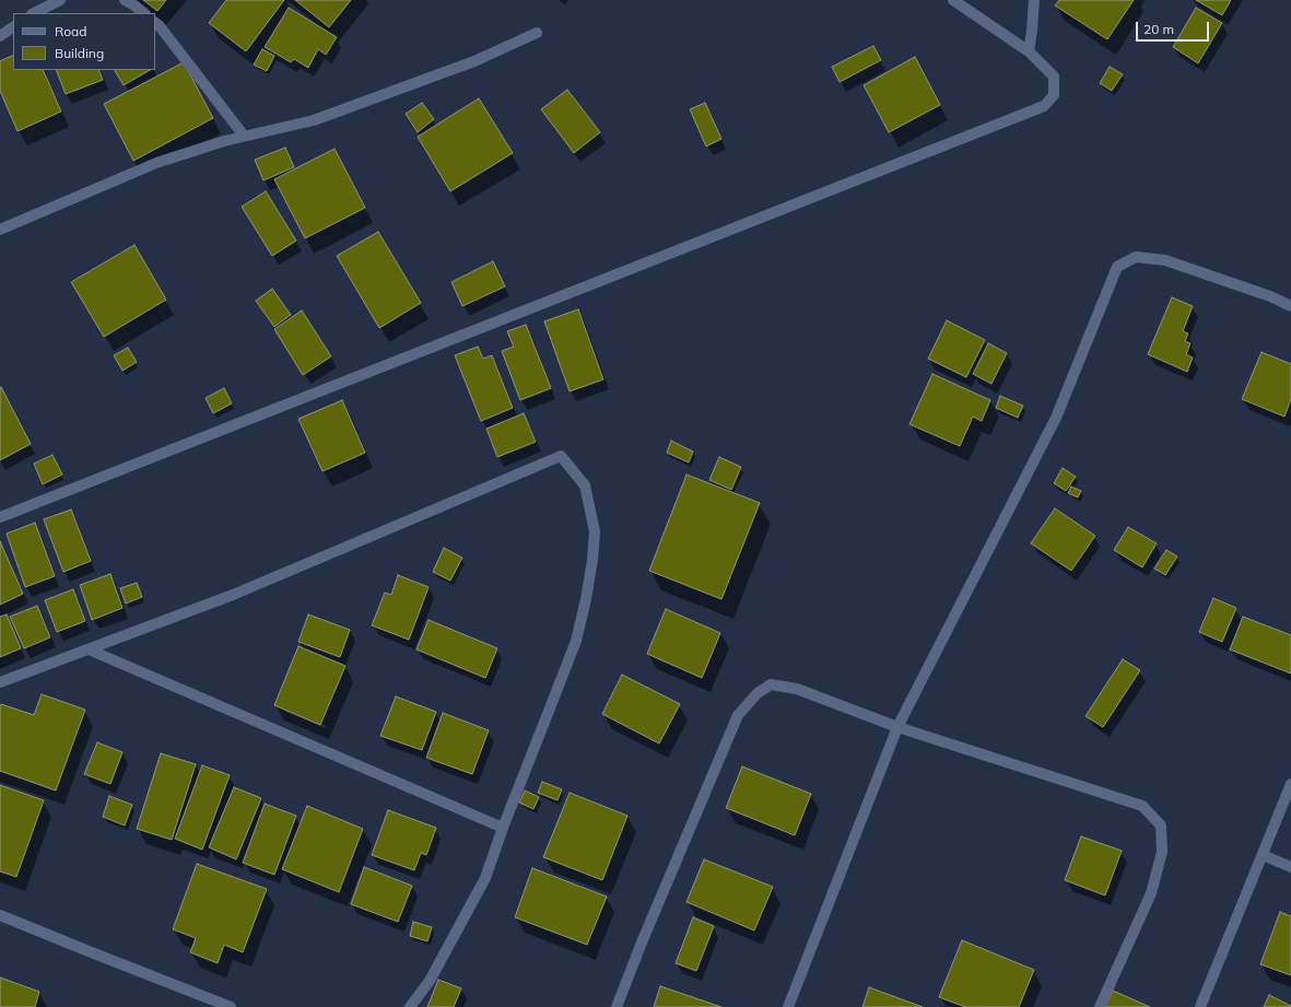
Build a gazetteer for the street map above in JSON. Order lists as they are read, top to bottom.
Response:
{
  "legend": ["Road", "Building"],
  "scale_bar": "20 m"
}
